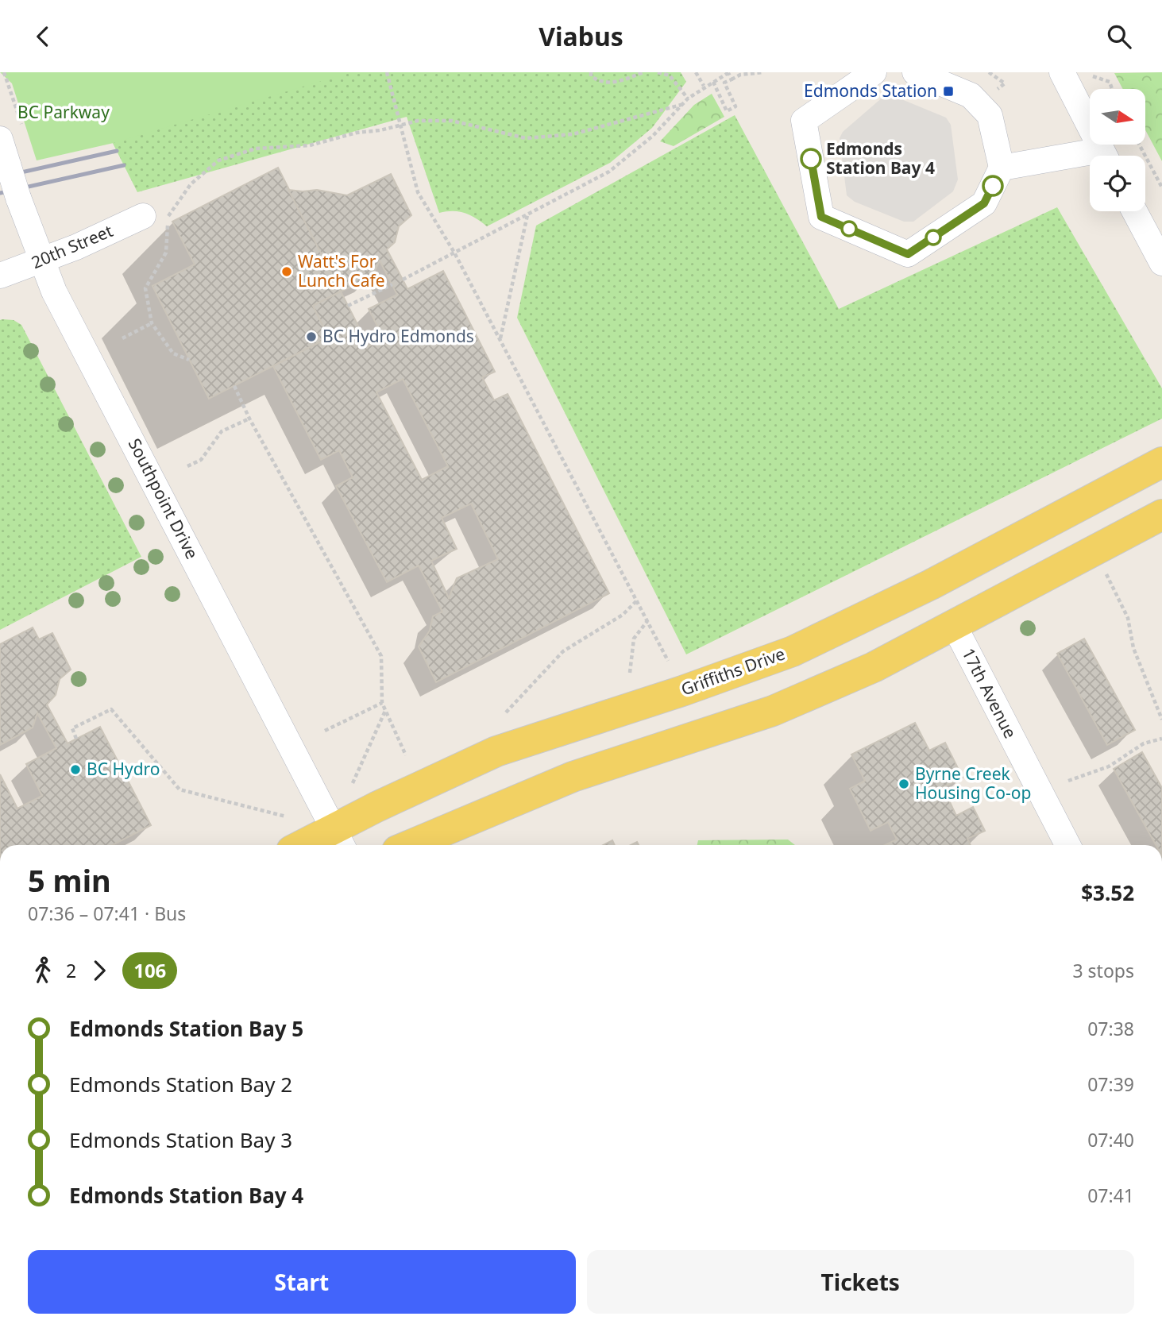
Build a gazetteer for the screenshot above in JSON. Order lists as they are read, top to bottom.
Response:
{
  "streets": {
    "main road": ["Griffiths Drive"],
    "street": ["20th Street", "Southpoint Drive", "17th Avenue"]
  },
  "crossings": [
    ["20th Street", "Southpoint Drive"],
    ["Southpoint Drive", "Griffiths Drive"]
  ],
  "parks": ["BC Parkway"],
  "places": {
    "transit": ["Edmonds Station"],
    "other": [
      "Edmonds Station Bay 4",
      "Watt's For Lunch Cafe",
      "BC Hydro Edmonds",
      "BC Hydro",
      "Byrne Creek Housing Co-op"
    ]
  },
  "lines": ["bus line 106"],
  "north": "right",
  "page": {
    "header": "Viabus",
    "heading": ["5 min", "07:36 – 07:41 · Bus", "$3.52"],
    "legs": ["2", "106", "3 stops"],
    "list": [
      {
        "name": "Edmonds Station Bay 5",
        "value": "07:38"
      },
      {
        "name": "Edmonds Station Bay 2",
        "value": "07:39"
      },
      {
        "name": "Edmonds Station Bay 3",
        "value": "07:40"
      },
      {
        "name": "Edmonds Station Bay 4",
        "value": "07:41"
      }
    ],
    "buttons": ["Start", "Tickets"]
  }
}
